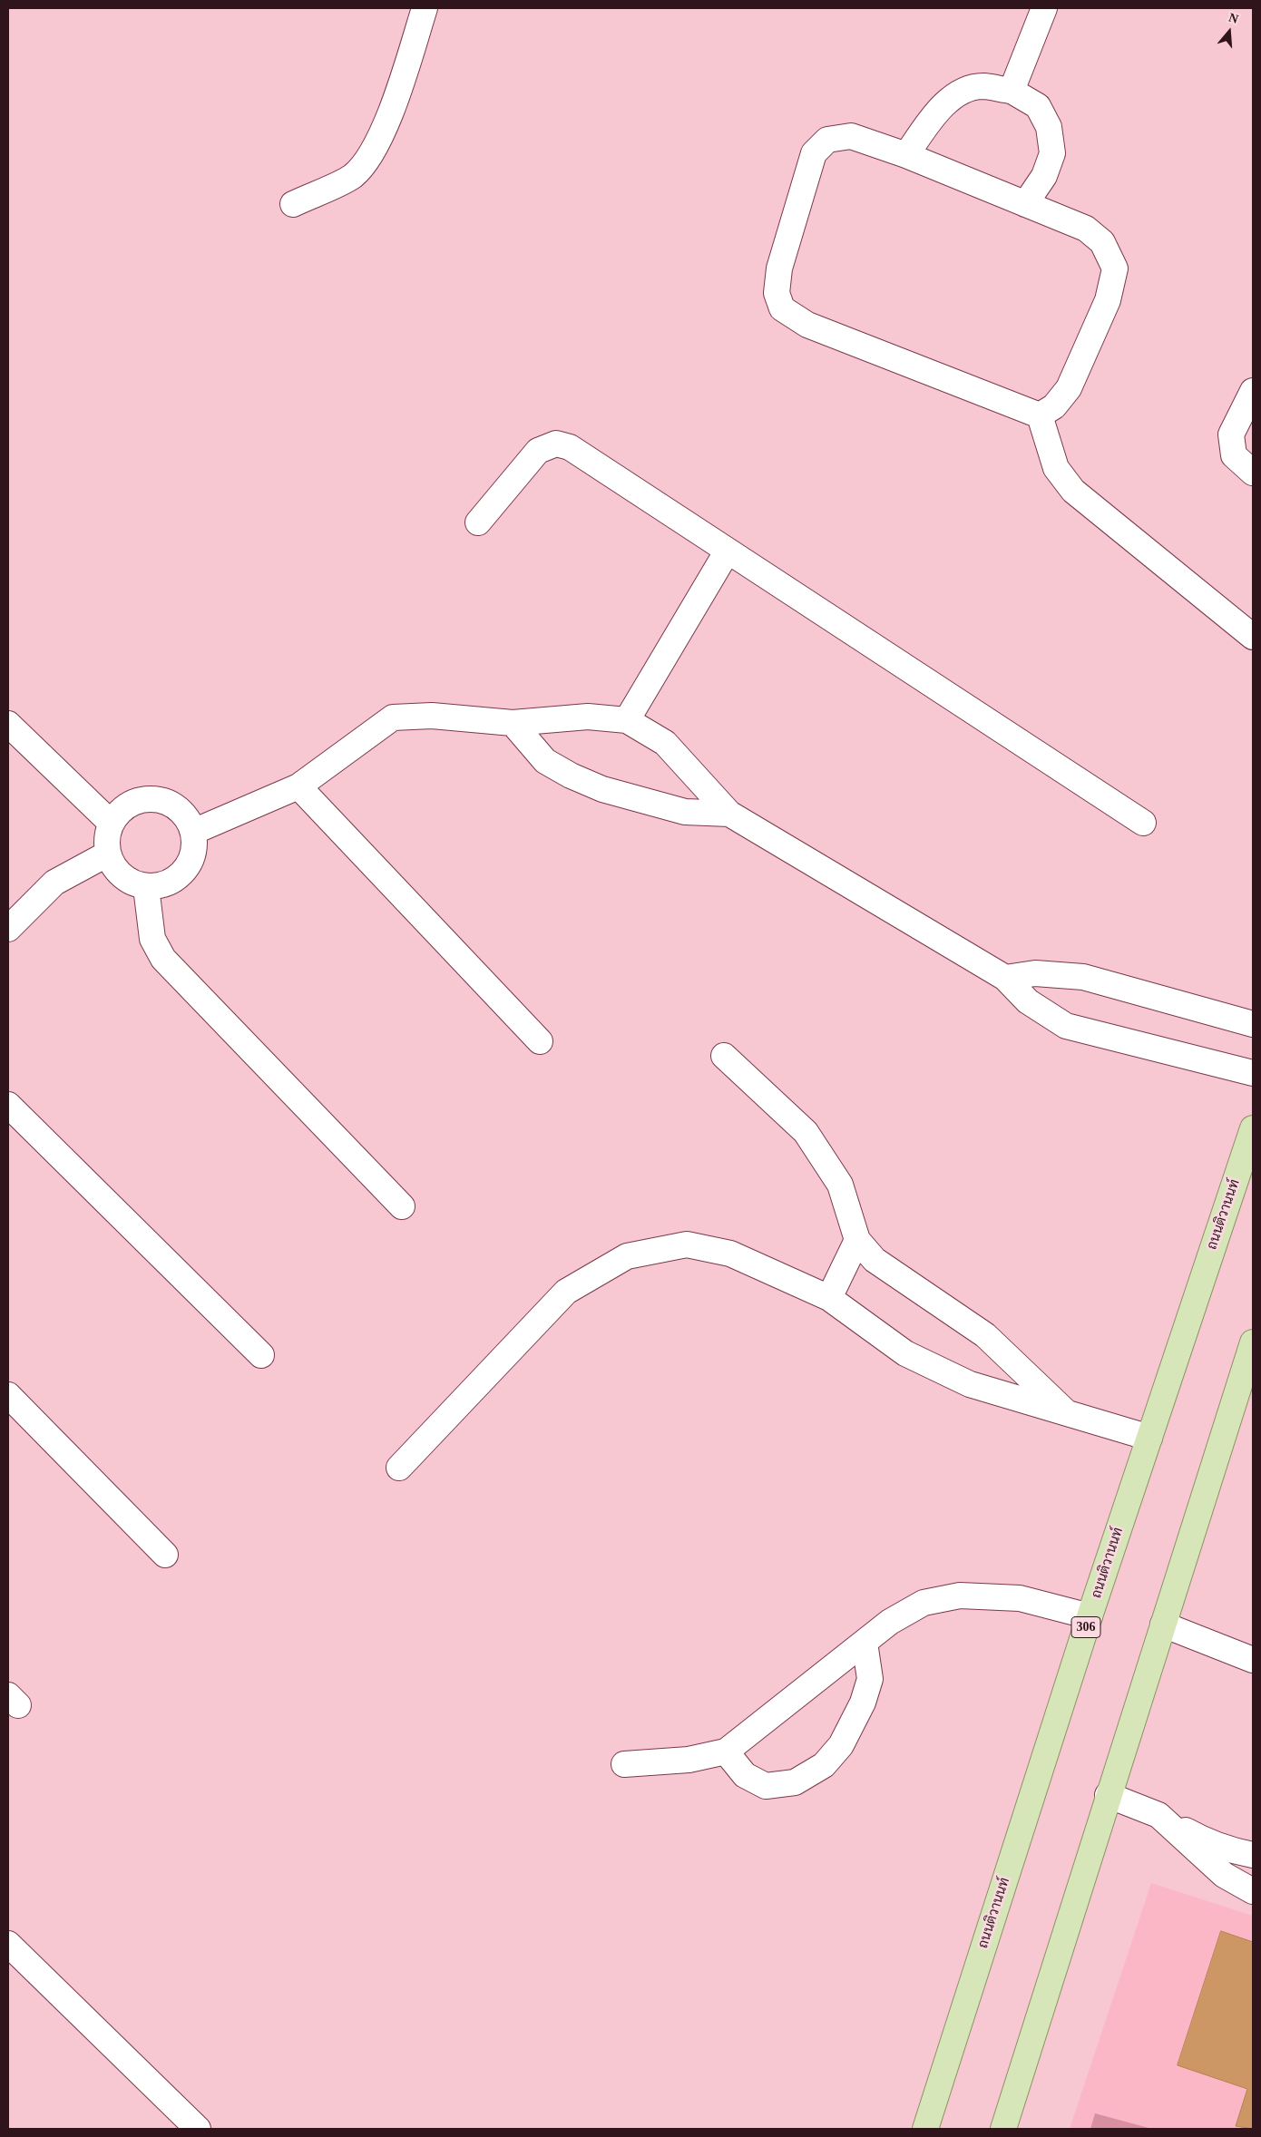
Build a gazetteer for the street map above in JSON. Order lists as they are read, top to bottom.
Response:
{
  "streets": {
    "main road": ["ถนนติวานนท์", "306"]
  },
  "north": "top"
}
